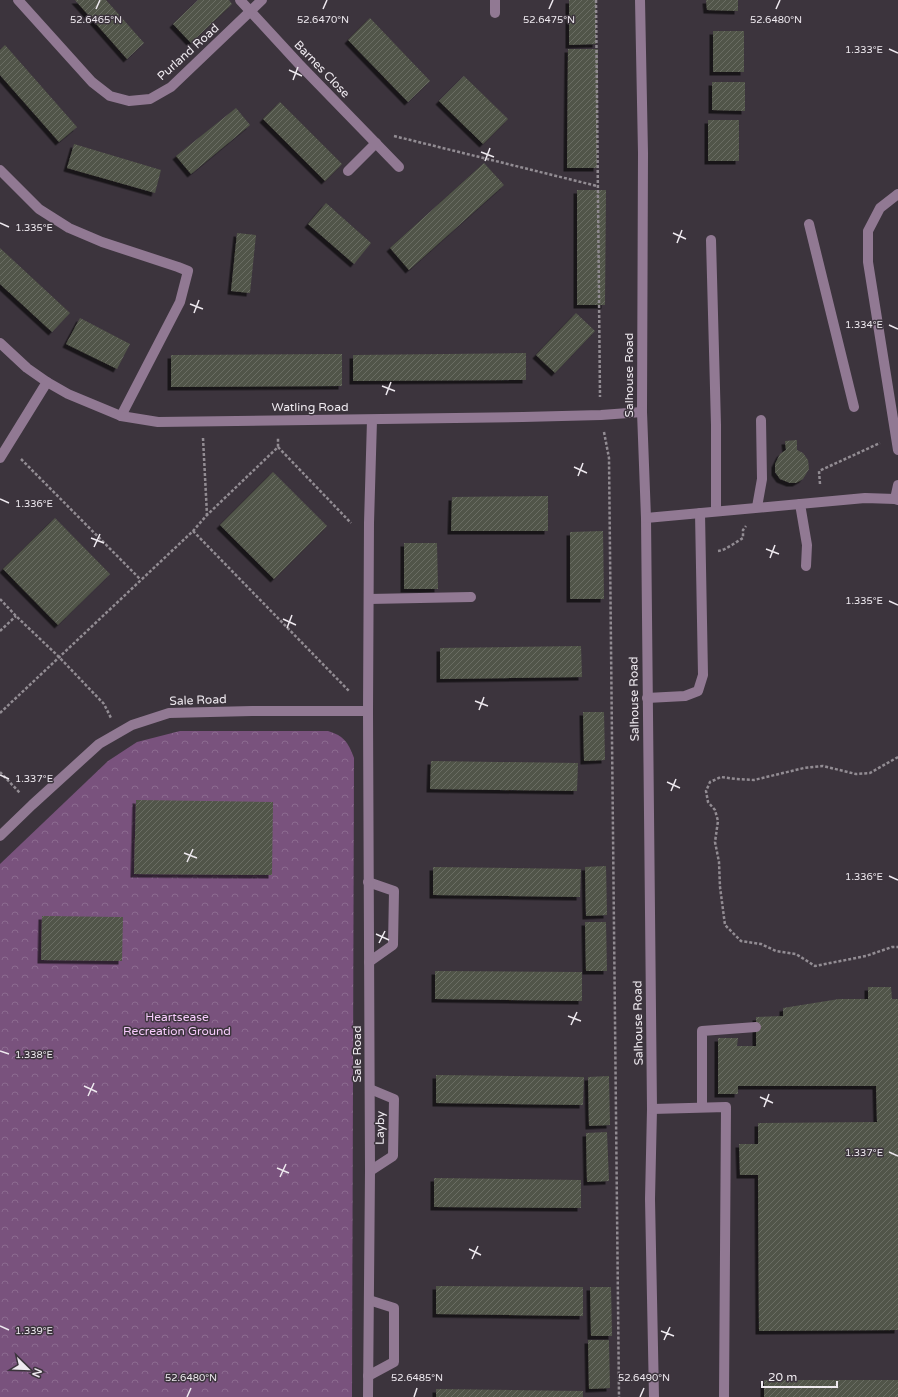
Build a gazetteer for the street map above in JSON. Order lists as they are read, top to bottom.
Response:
{
  "streets": {
    "street": [
      "Purland Road",
      "Barnes Close",
      "Salhouse Road",
      "Watling Road",
      "Sale Road",
      "Layby"
    ]
  },
  "crossings": [
    ["Purland Road", "Barnes Close"],
    ["Salhouse Road", "Watling Road"],
    ["Watling Road", "Sale Road"],
    ["Sale Road", "Layby"]
  ],
  "parks": ["Heartsease Recreation Ground"],
  "scale_bar": "20 m",
  "north": "bottom right",
  "coordinates": [
    "52.6465°N",
    "52.6470°N",
    "52.6475°N",
    "52.6480°N",
    "1.333°E",
    "1.335°E",
    "1.334°E",
    "1.336°E",
    "1.337°E",
    "1.338°E",
    "1.339°E",
    "52.6485°N",
    "52.6490°N"
  ]
}
